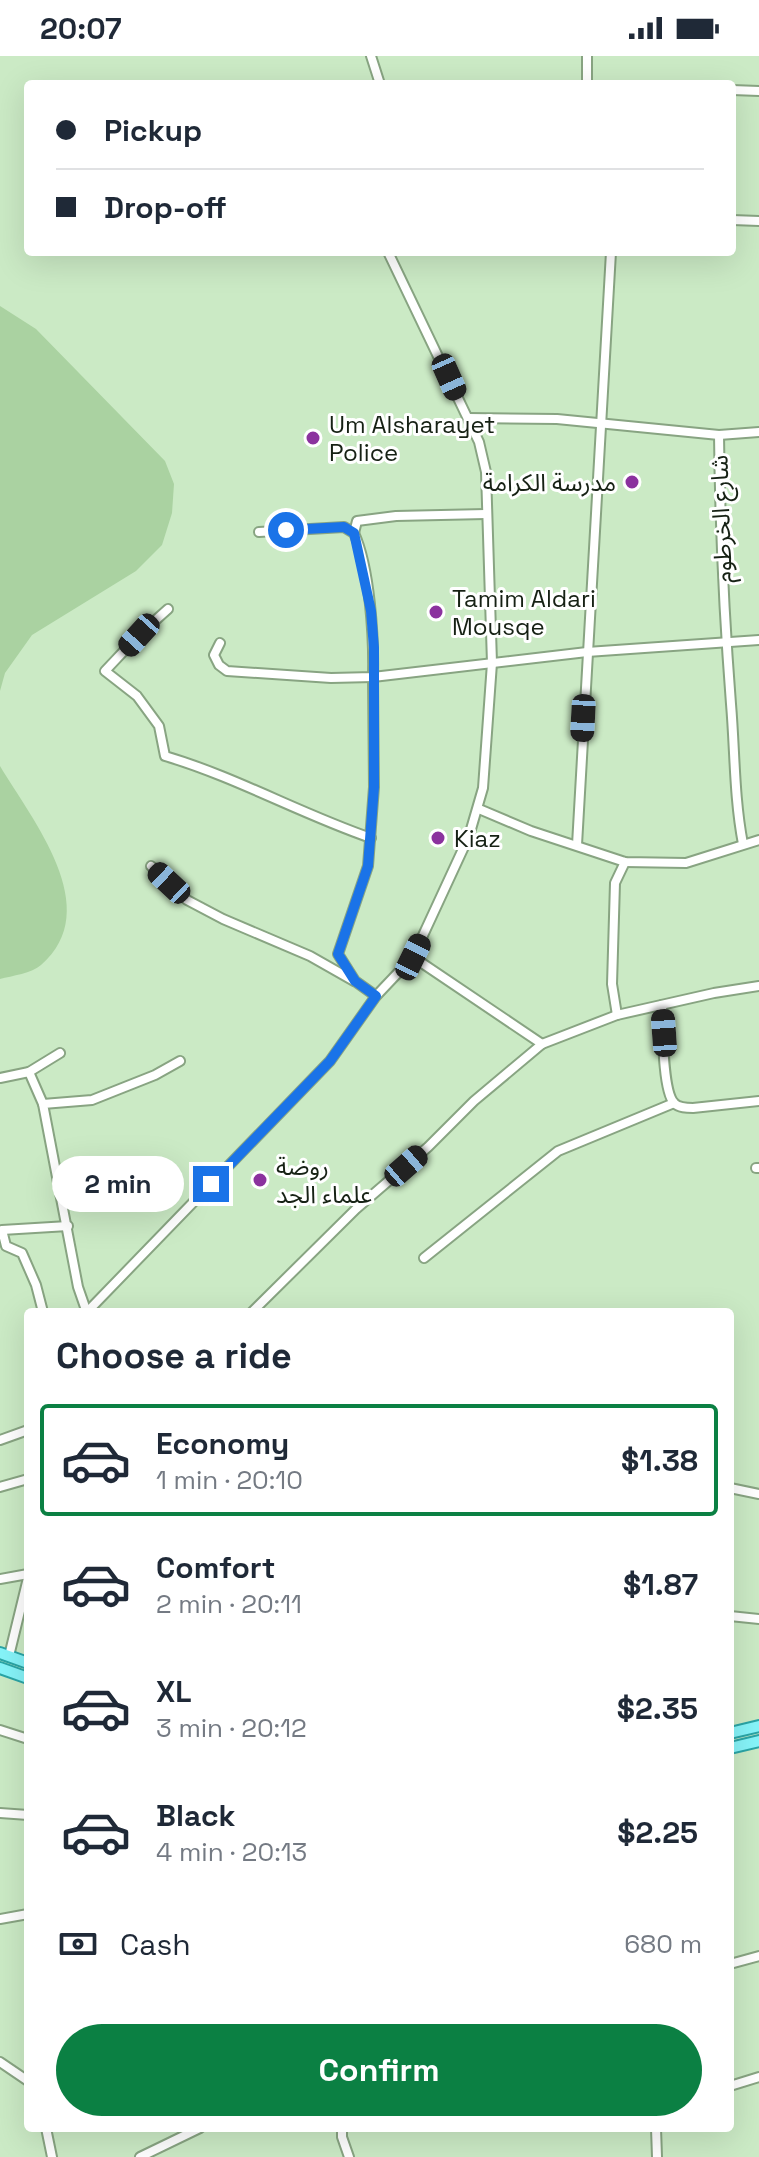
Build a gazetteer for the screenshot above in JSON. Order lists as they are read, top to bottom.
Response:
{
  "streets": {
    "street": ["شارع الخرطوم"]
  },
  "places": [
    "Um Alsharayet Police",
    "مدرسة الكرامة",
    "Tamim Aldari Mousqe",
    "Kiaz",
    "روضة علماء الجد"
  ],
  "page": {
    "status": "20:07",
    "banner": ["Pickup", "Drop-off"],
    "bubble": "2 min",
    "heading": "Choose a ride",
    "list": [
      {
        "name": "Economy",
        "note": "1 min · 20:10",
        "value": "$1.38"
      },
      {
        "name": "Comfort",
        "note": "2 min · 20:11",
        "value": "$1.87"
      },
      {
        "name": "XL",
        "note": "3 min · 20:12",
        "value": "$2.35"
      },
      {
        "name": "Black",
        "note": "4 min · 20:13",
        "value": "$2.25"
      }
    ],
    "pay": ["Cash", "680 m"],
    "buttons": "Confirm"
  }
}
